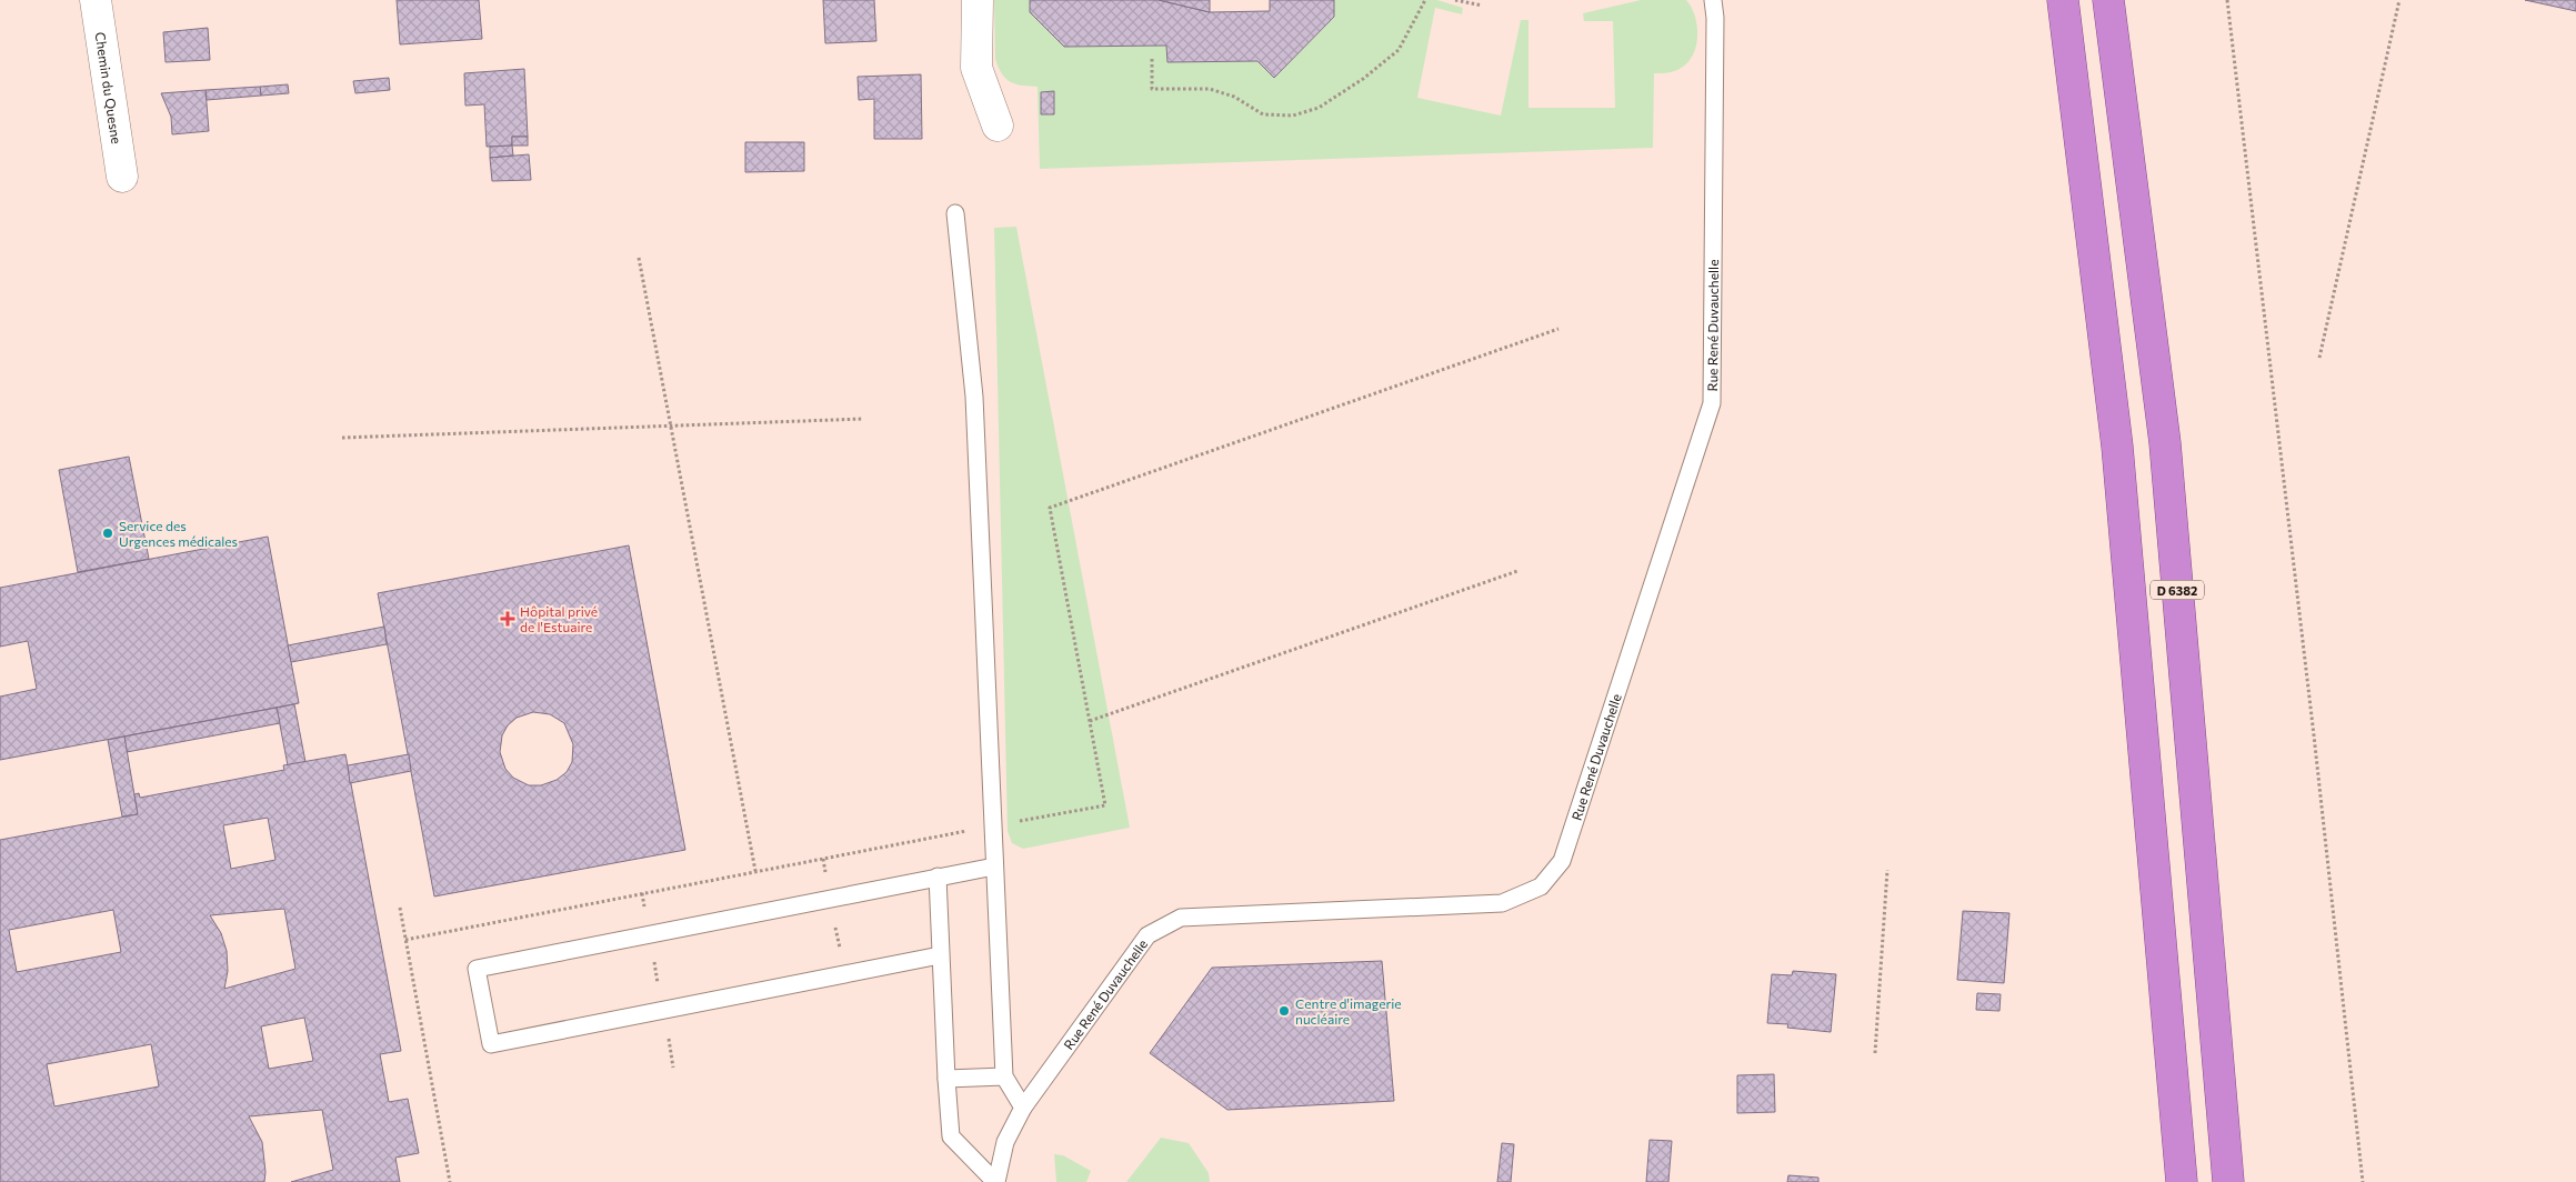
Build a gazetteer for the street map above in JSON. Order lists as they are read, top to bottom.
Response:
{
  "streets": {
    "highway": ["D 6382"],
    "street": ["Chemin du Quesne"],
    "lane": ["Rue René Duvauchelle"]
  },
  "places": {
    "other": ["Service des Urgences médicales", "Centre d'imagerie nucléaire"],
    "health": ["Hôpital privé de l'Estuaire"]
  }
}
